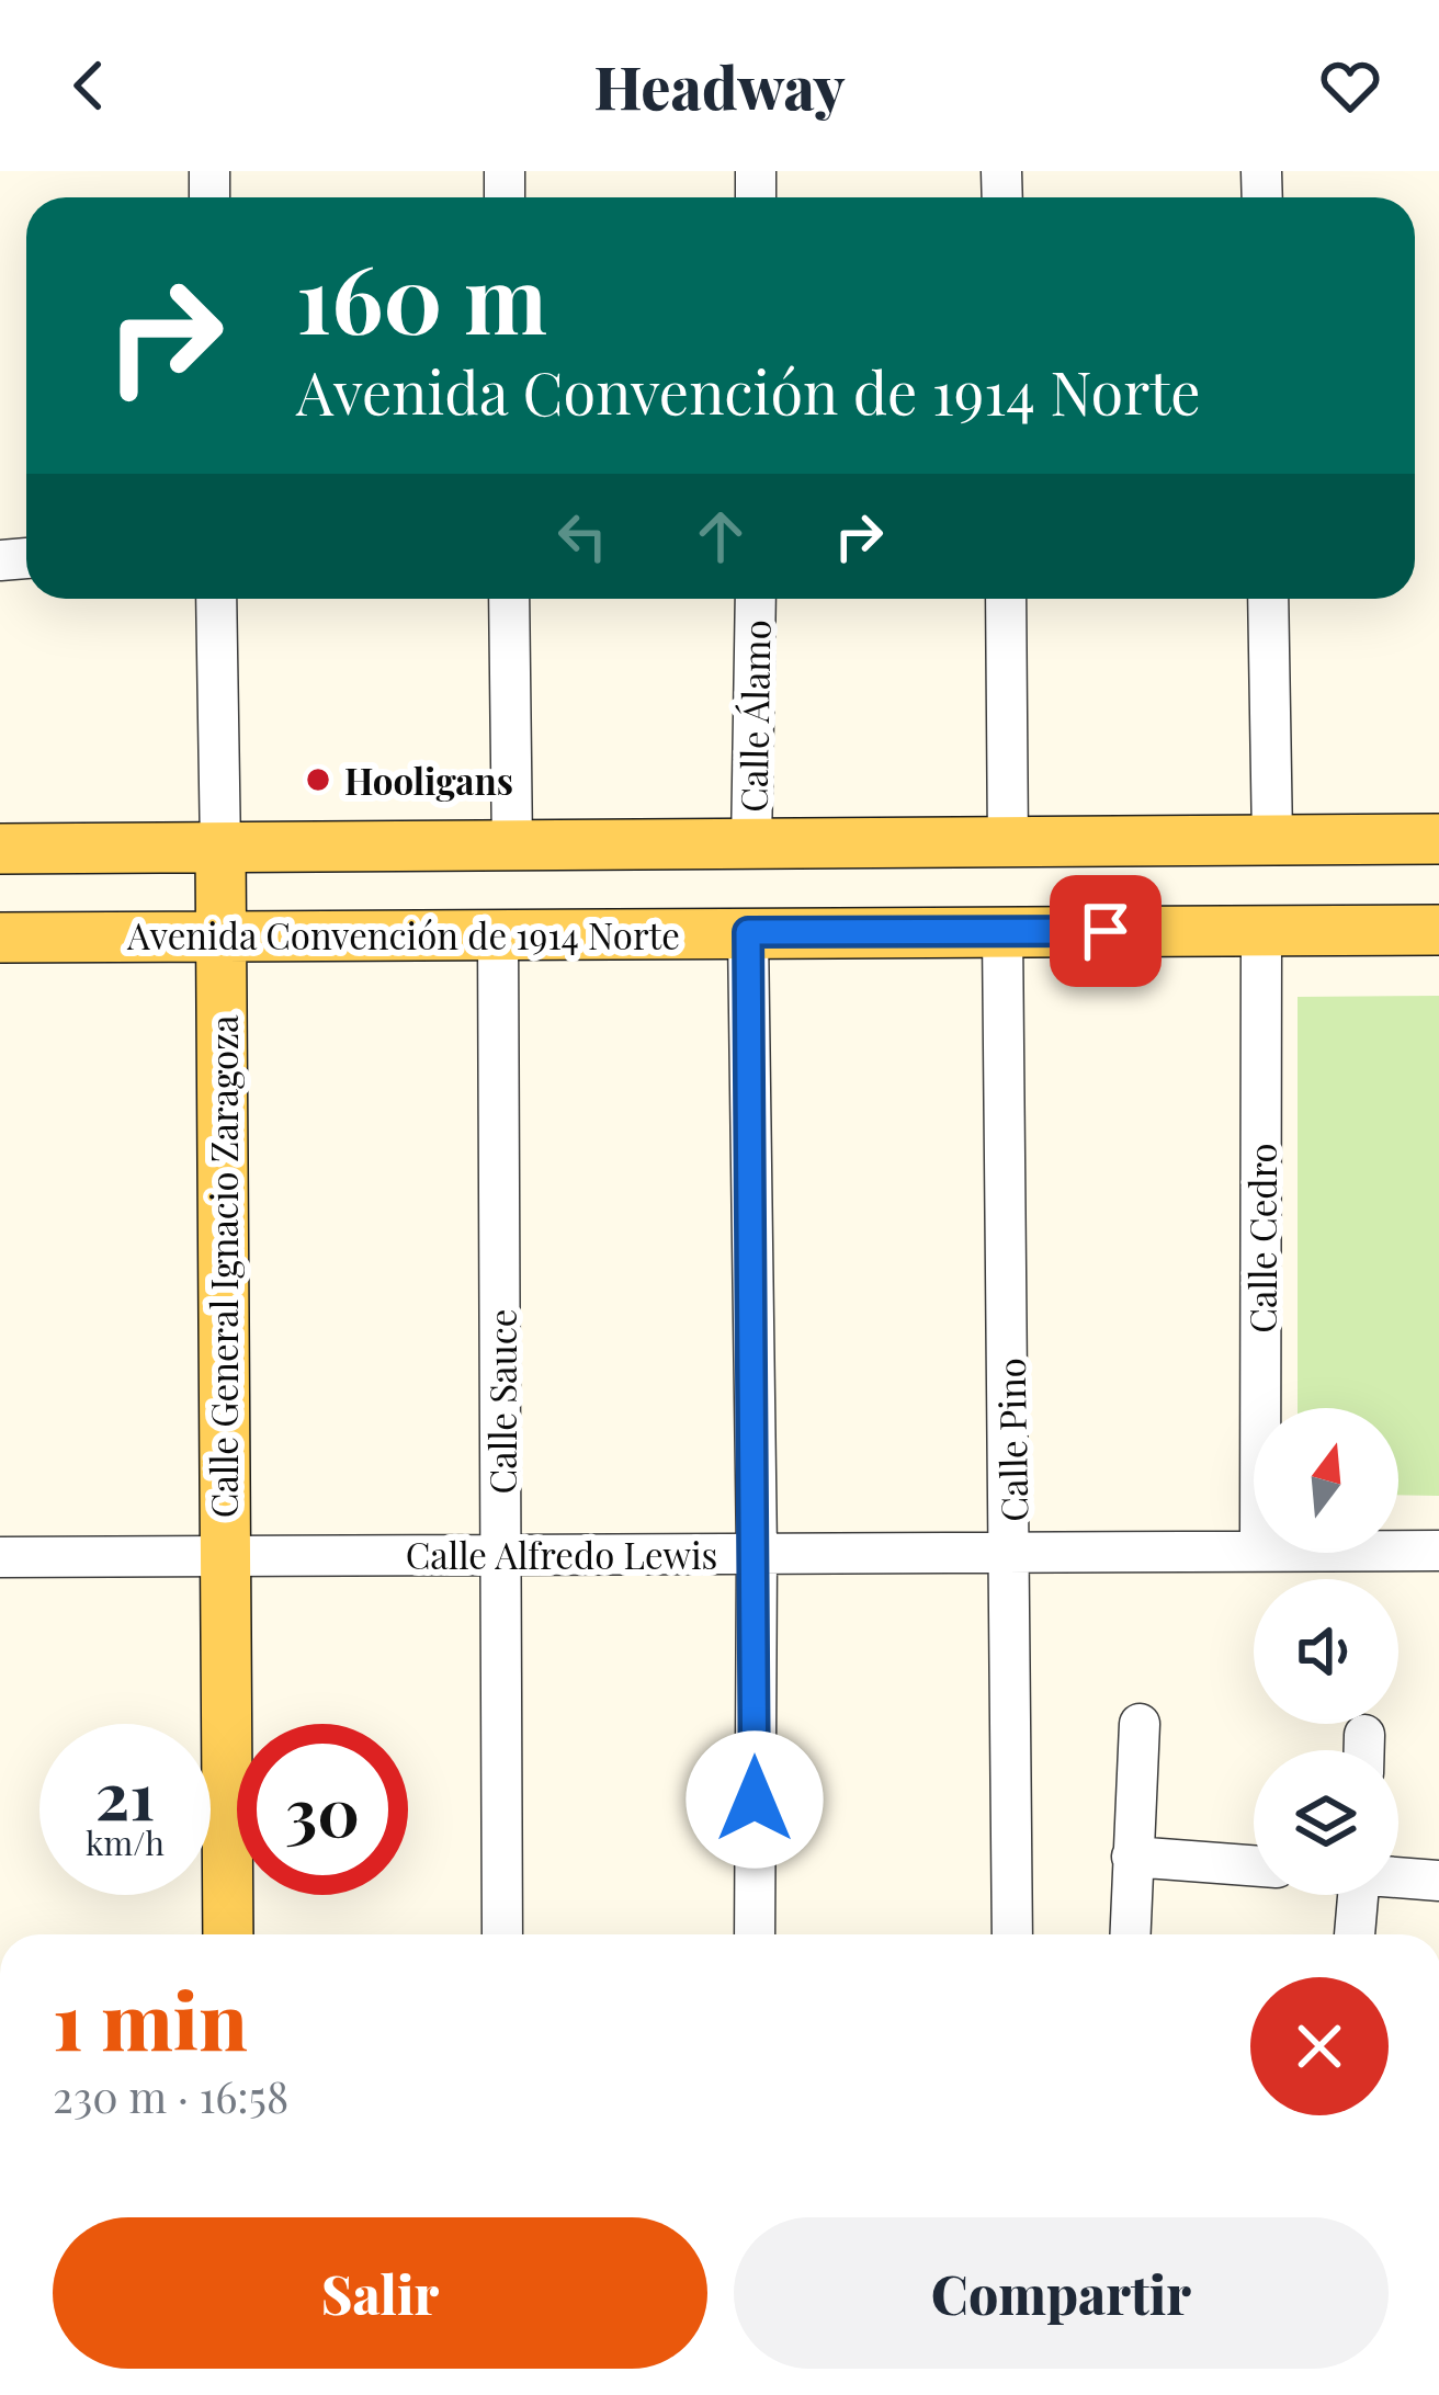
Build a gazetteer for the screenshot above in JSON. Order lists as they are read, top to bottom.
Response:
{
  "streets": {
    "main road": ["Avenida Convención de 1914 Norte", "Calle General Ignacio Zaragoza"],
    "street": [
      "Calle Álamo",
      "Calle Cedro",
      "Calle Sauce",
      "Calle Pino",
      "Calle Alfredo Lewis"
    ]
  },
  "crossings": [
    ["Avenida Convención de 1914 Norte", "Calle Cedro"],
    ["Avenida Convención de 1914 Norte", "Calle General Ignacio Zaragoza"],
    ["Avenida Convención de 1914 Norte", "Calle Sauce"],
    ["Avenida Convención de 1914 Norte", "Calle Pino"],
    ["Calle General Ignacio Zaragoza", "Calle Alfredo Lewis"],
    ["Calle Sauce", "Calle Alfredo Lewis"],
    ["Calle Pino", "Calle Alfredo Lewis"]
  ],
  "places": ["Hooligans"],
  "north": "top",
  "page": {
    "header": "Headway",
    "turn": ["160 m", "Avenida Convención de 1914 Norte"],
    "speed": "21 km/h",
    "limit": "30",
    "heading": ["1 min", "230 m · 16:58"],
    "buttons": ["Salir", "Compartir"]
  }
}
